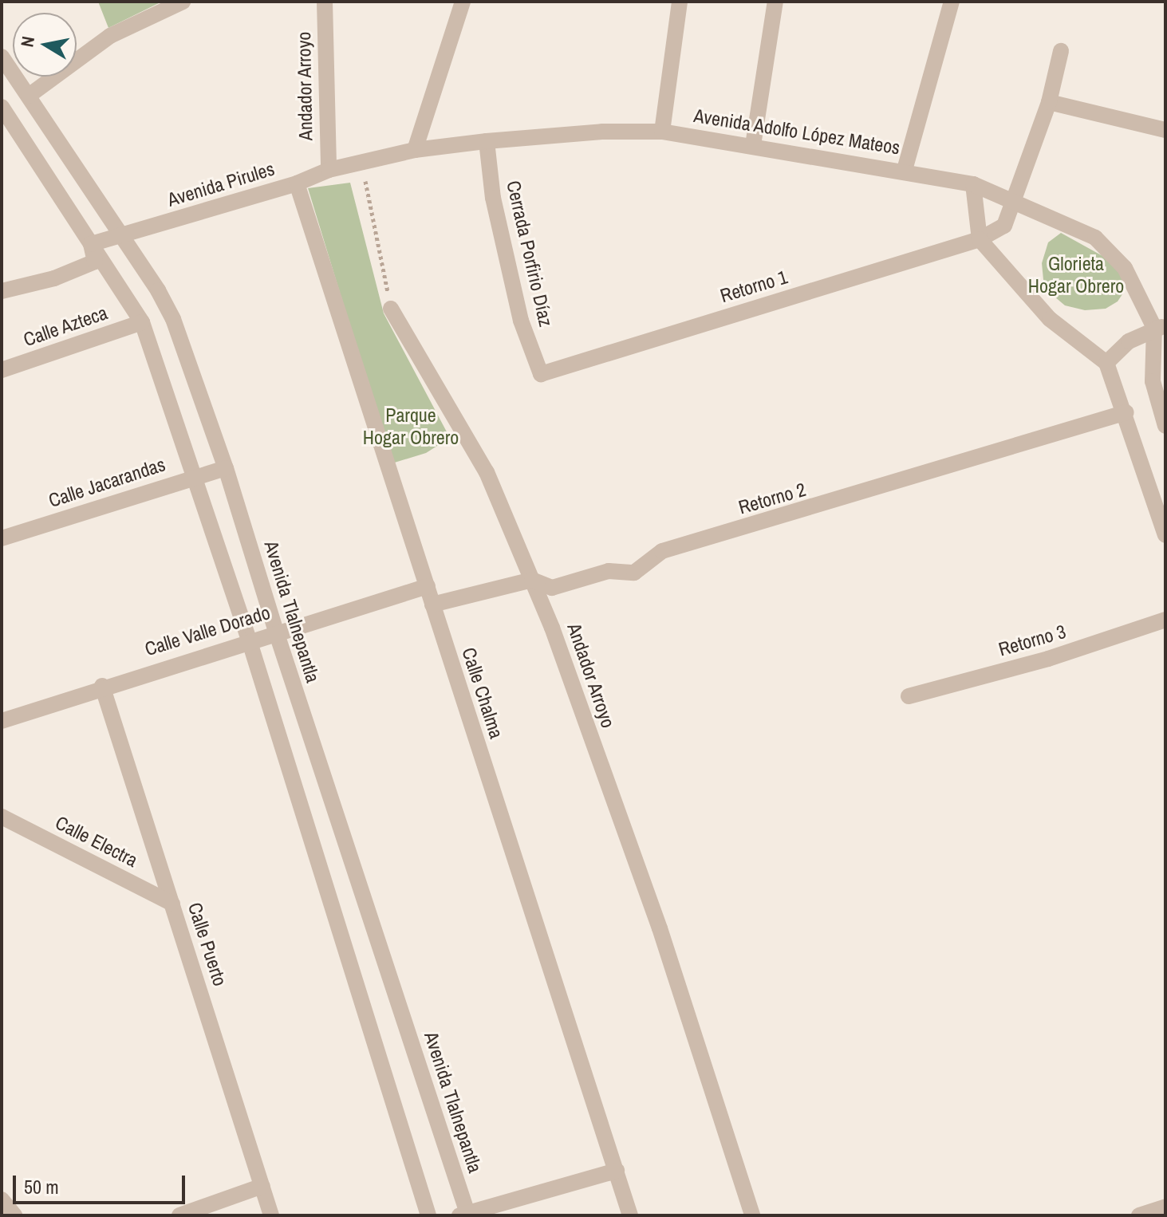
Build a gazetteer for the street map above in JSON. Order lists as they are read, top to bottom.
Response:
{
  "streets": {
    "street": [
      "Andador Arroyo",
      "Avenida Adolfo López Mateos",
      "Avenida Pirules",
      "Cerrada Porfirio Díaz",
      "Retorno 1",
      "Calle Azteca",
      "Calle Jacarandas",
      "Retorno 2",
      "Avenida Tlalnepantla",
      "Calle Valle Dorado",
      "Retorno 3",
      "Calle Chalma",
      "Calle Electra",
      "Calle Puerto"
    ]
  },
  "crossings": [
    ["Andador Arroyo", "Avenida Pirules"],
    ["Andador Arroyo", "Retorno 2"],
    ["Avenida Adolfo López Mateos", "Avenida Pirules"],
    ["Avenida Adolfo López Mateos", "Cerrada Porfirio Díaz"],
    ["Avenida Adolfo López Mateos", "Retorno 1"],
    ["Avenida Pirules", "Avenida Tlalnepantla"],
    ["Avenida Pirules", "Calle Chalma"],
    ["Cerrada Porfirio Díaz", "Retorno 1"],
    ["Calle Jacarandas", "Avenida Tlalnepantla"],
    ["Retorno 2", "Calle Chalma"],
    ["Avenida Tlalnepantla", "Calle Valle Dorado"],
    ["Calle Valle Dorado", "Calle Chalma"],
    ["Calle Valle Dorado", "Calle Puerto"],
    ["Calle Electra", "Calle Puerto"]
  ],
  "parks": ["Glorieta Hogar Obrero", "Parque Hogar Obrero"],
  "scale_bar": "50 m",
  "north": "left"
}
